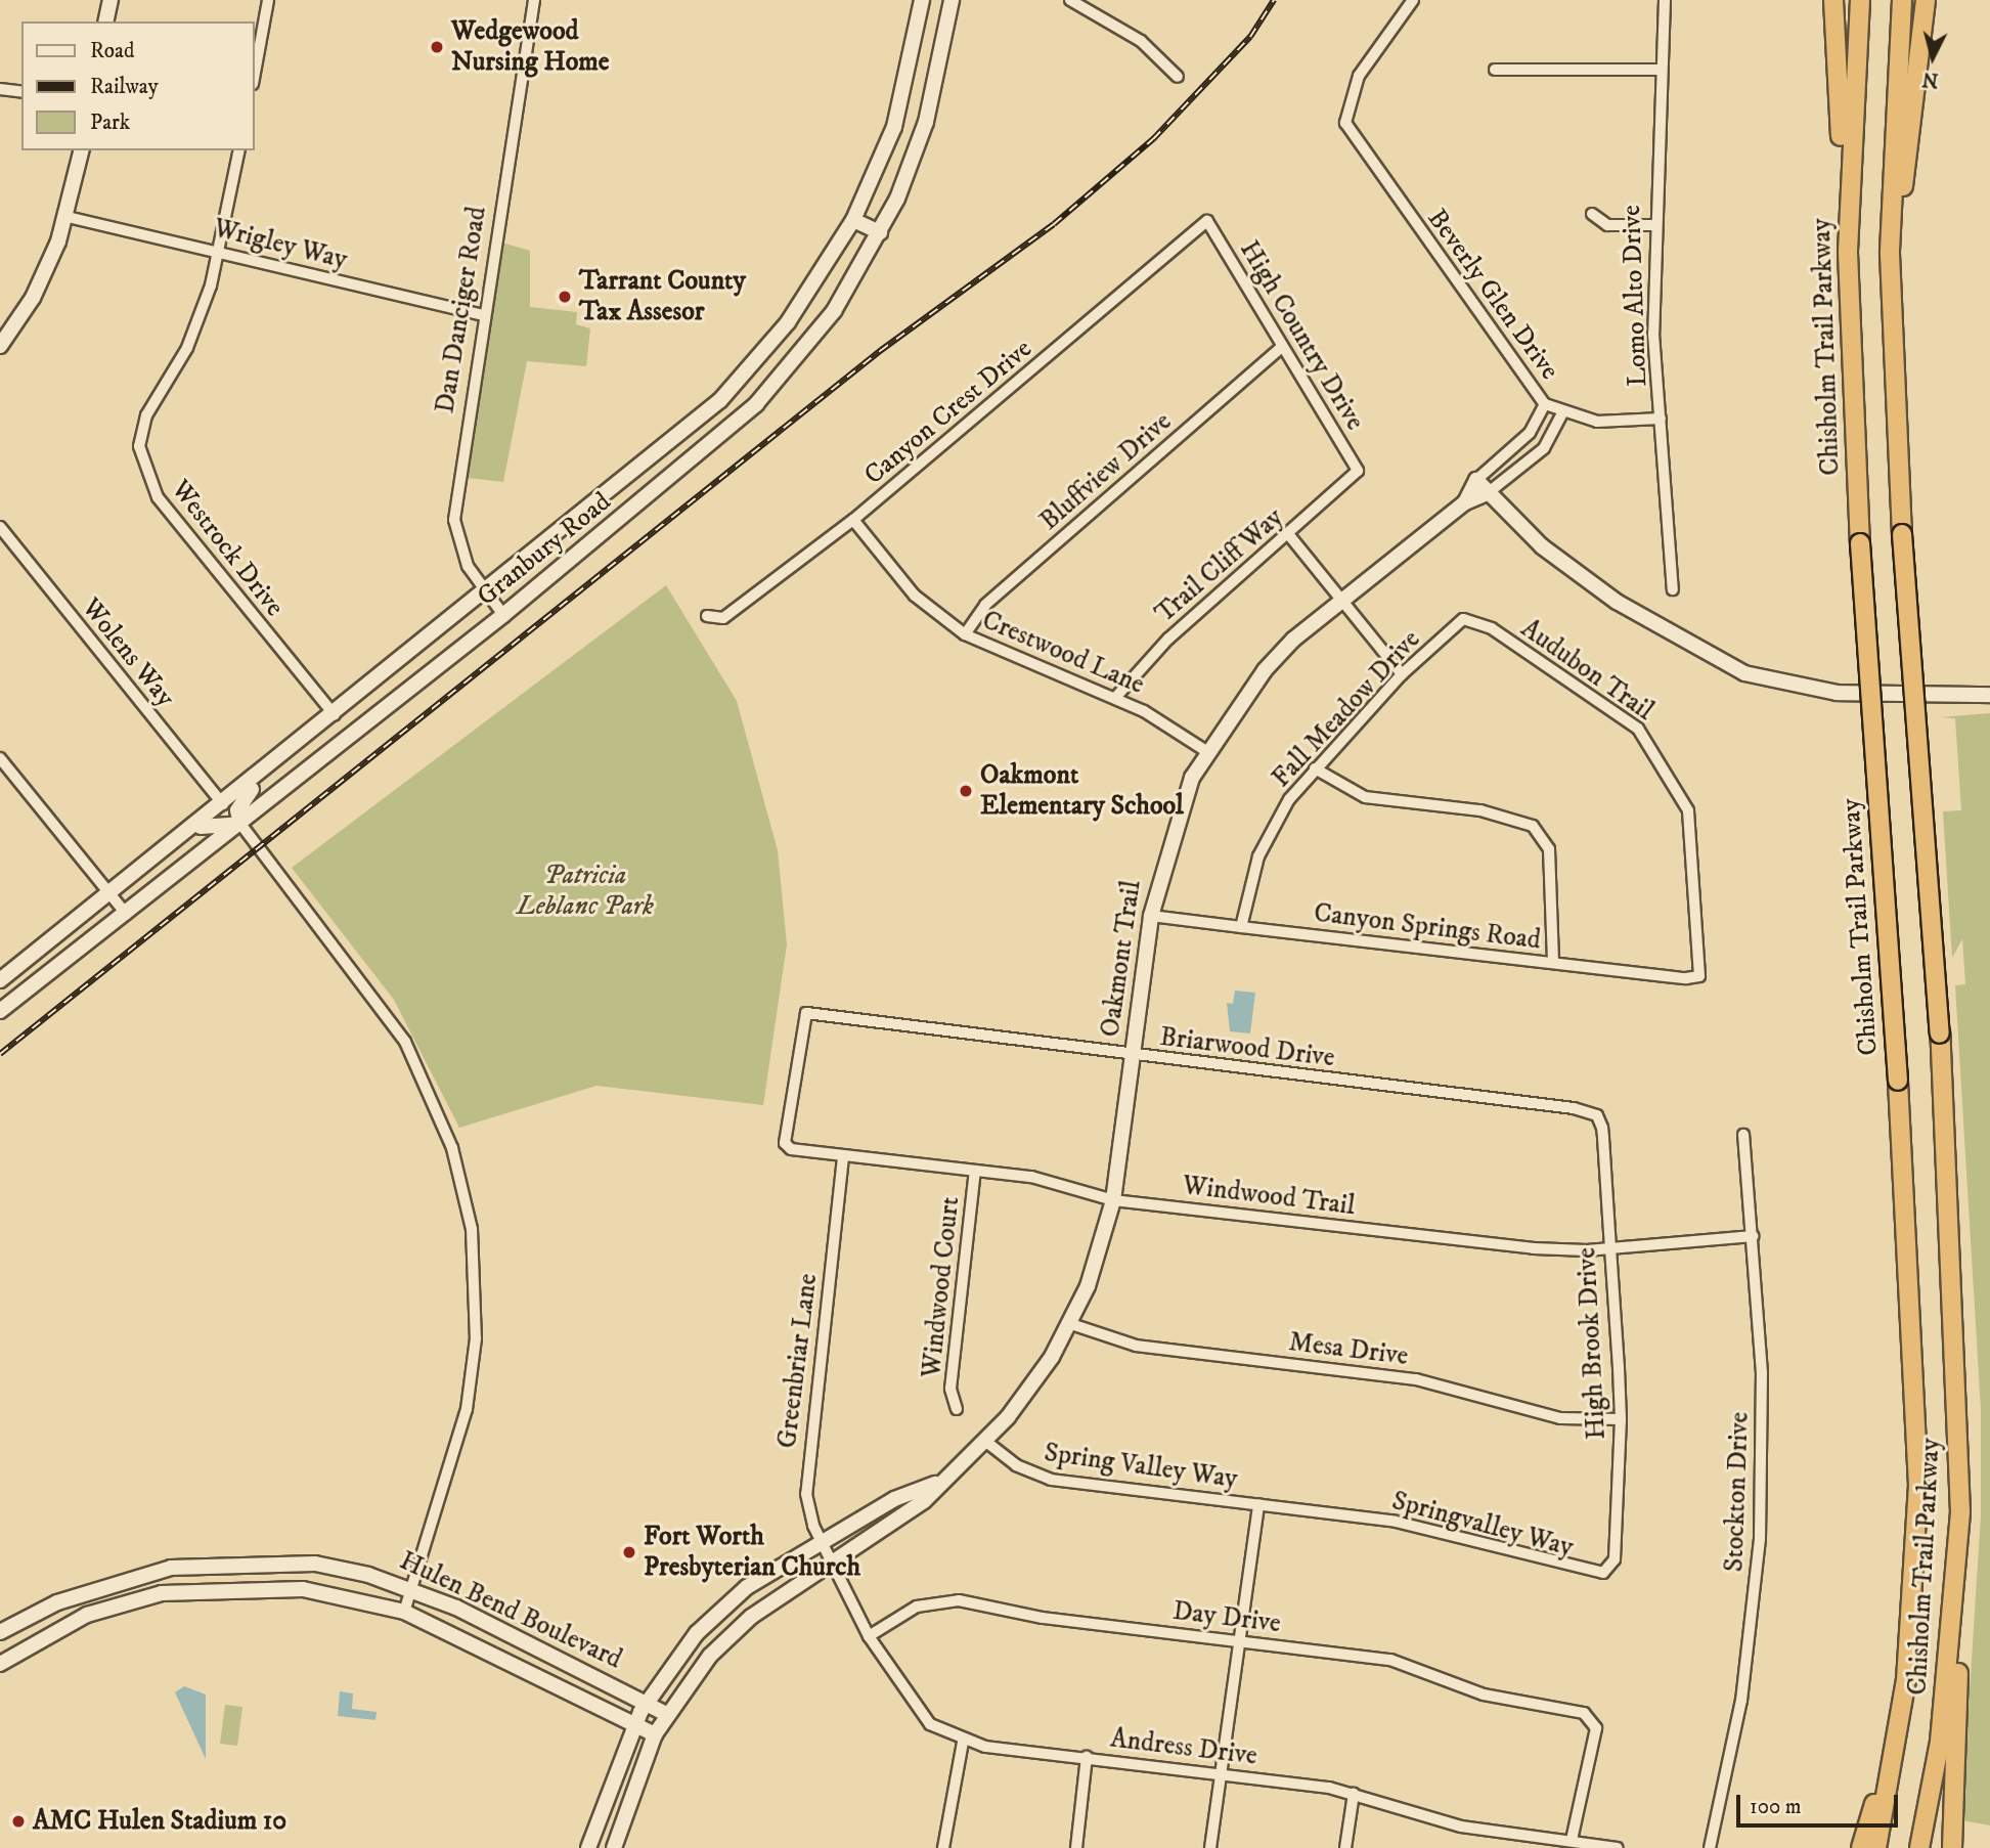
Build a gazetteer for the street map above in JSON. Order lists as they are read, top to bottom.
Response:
{
  "streets": {
    "highway": ["Chisholm Trail Parkway"],
    "street": [
      "Wrigley Way",
      "Beverly Glen Drive",
      "Lomo Alto Drive",
      "Dan Danciger Road",
      "High Country Drive",
      "Canyon Crest Drive",
      "Bluffview Drive",
      "Westrock Drive",
      "Granbury Road",
      "Trail Cliff Way",
      "Wolens Way",
      "Crestwood Lane",
      "Audubon Trail",
      "Fall Meadow Drive",
      "Canyon Springs Road",
      "Oakmont Trail",
      "Briarwood Drive",
      "Windwood Trail",
      "Windwood Court",
      "High Brook Drive",
      "Mesa Drive",
      "Greenbriar Lane",
      "Spring Valley Way",
      "Stockton Drive",
      "Springvalley Way",
      "Hulen Bend Boulevard",
      "Day Drive",
      "Andress Drive"
    ]
  },
  "crossings": [
    ["Wrigley Way", "Dan Danciger Road"],
    ["Wrigley Way", "Westrock Drive"],
    ["Beverly Glen Drive", "Lomo Alto Drive"],
    ["Beverly Glen Drive", "Oakmont Trail"],
    ["Dan Danciger Road", "Granbury Road"],
    ["High Country Drive", "Canyon Crest Drive"],
    ["High Country Drive", "Bluffview Drive"],
    ["High Country Drive", "Trail Cliff Way"],
    ["Canyon Crest Drive", "Crestwood Lane"],
    ["Bluffview Drive", "Crestwood Lane"],
    ["Westrock Drive", "Granbury Road"],
    ["Granbury Road", "Wolens Way"],
    ["Trail Cliff Way", "Crestwood Lane"],
    ["Crestwood Lane", "Oakmont Trail"],
    ["Audubon Trail", "Fall Meadow Drive"],
    ["Audubon Trail", "Canyon Springs Road"],
    ["Fall Meadow Drive", "Canyon Springs Road"],
    ["Canyon Springs Road", "Oakmont Trail"],
    ["Oakmont Trail", "Briarwood Drive"],
    ["Oakmont Trail", "Windwood Trail"],
    ["Oakmont Trail", "Mesa Drive"],
    ["Oakmont Trail", "Greenbriar Lane"],
    ["Oakmont Trail", "Spring Valley Way"],
    ["Oakmont Trail", "Hulen Bend Boulevard"],
    ["Oakmont Trail", "Andress Drive"],
    ["Briarwood Drive", "Windwood Trail"],
    ["Briarwood Drive", "High Brook Drive"],
    ["Windwood Trail", "Windwood Court"],
    ["Windwood Trail", "High Brook Drive"],
    ["Windwood Trail", "Greenbriar Lane"],
    ["Windwood Trail", "Stockton Drive"],
    ["High Brook Drive", "Mesa Drive"],
    ["High Brook Drive", "Springvalley Way"],
    ["Greenbriar Lane", "Andress Drive"],
    ["Spring Valley Way", "Springvalley Way"],
    ["Day Drive", "Andress Drive"]
  ],
  "parks": ["Patricia Leblanc Park"],
  "places": [
    "Wedgewood Nursing Home",
    "Tarrant County Tax Assesor",
    "Oakmont Elementary School",
    "Fort Worth Presbyterian Church",
    "AMC Hulen Stadium 10"
  ],
  "legend": ["Road", "Railway", "Park"],
  "scale_bar": "100 m",
  "north": "bottom"
}
